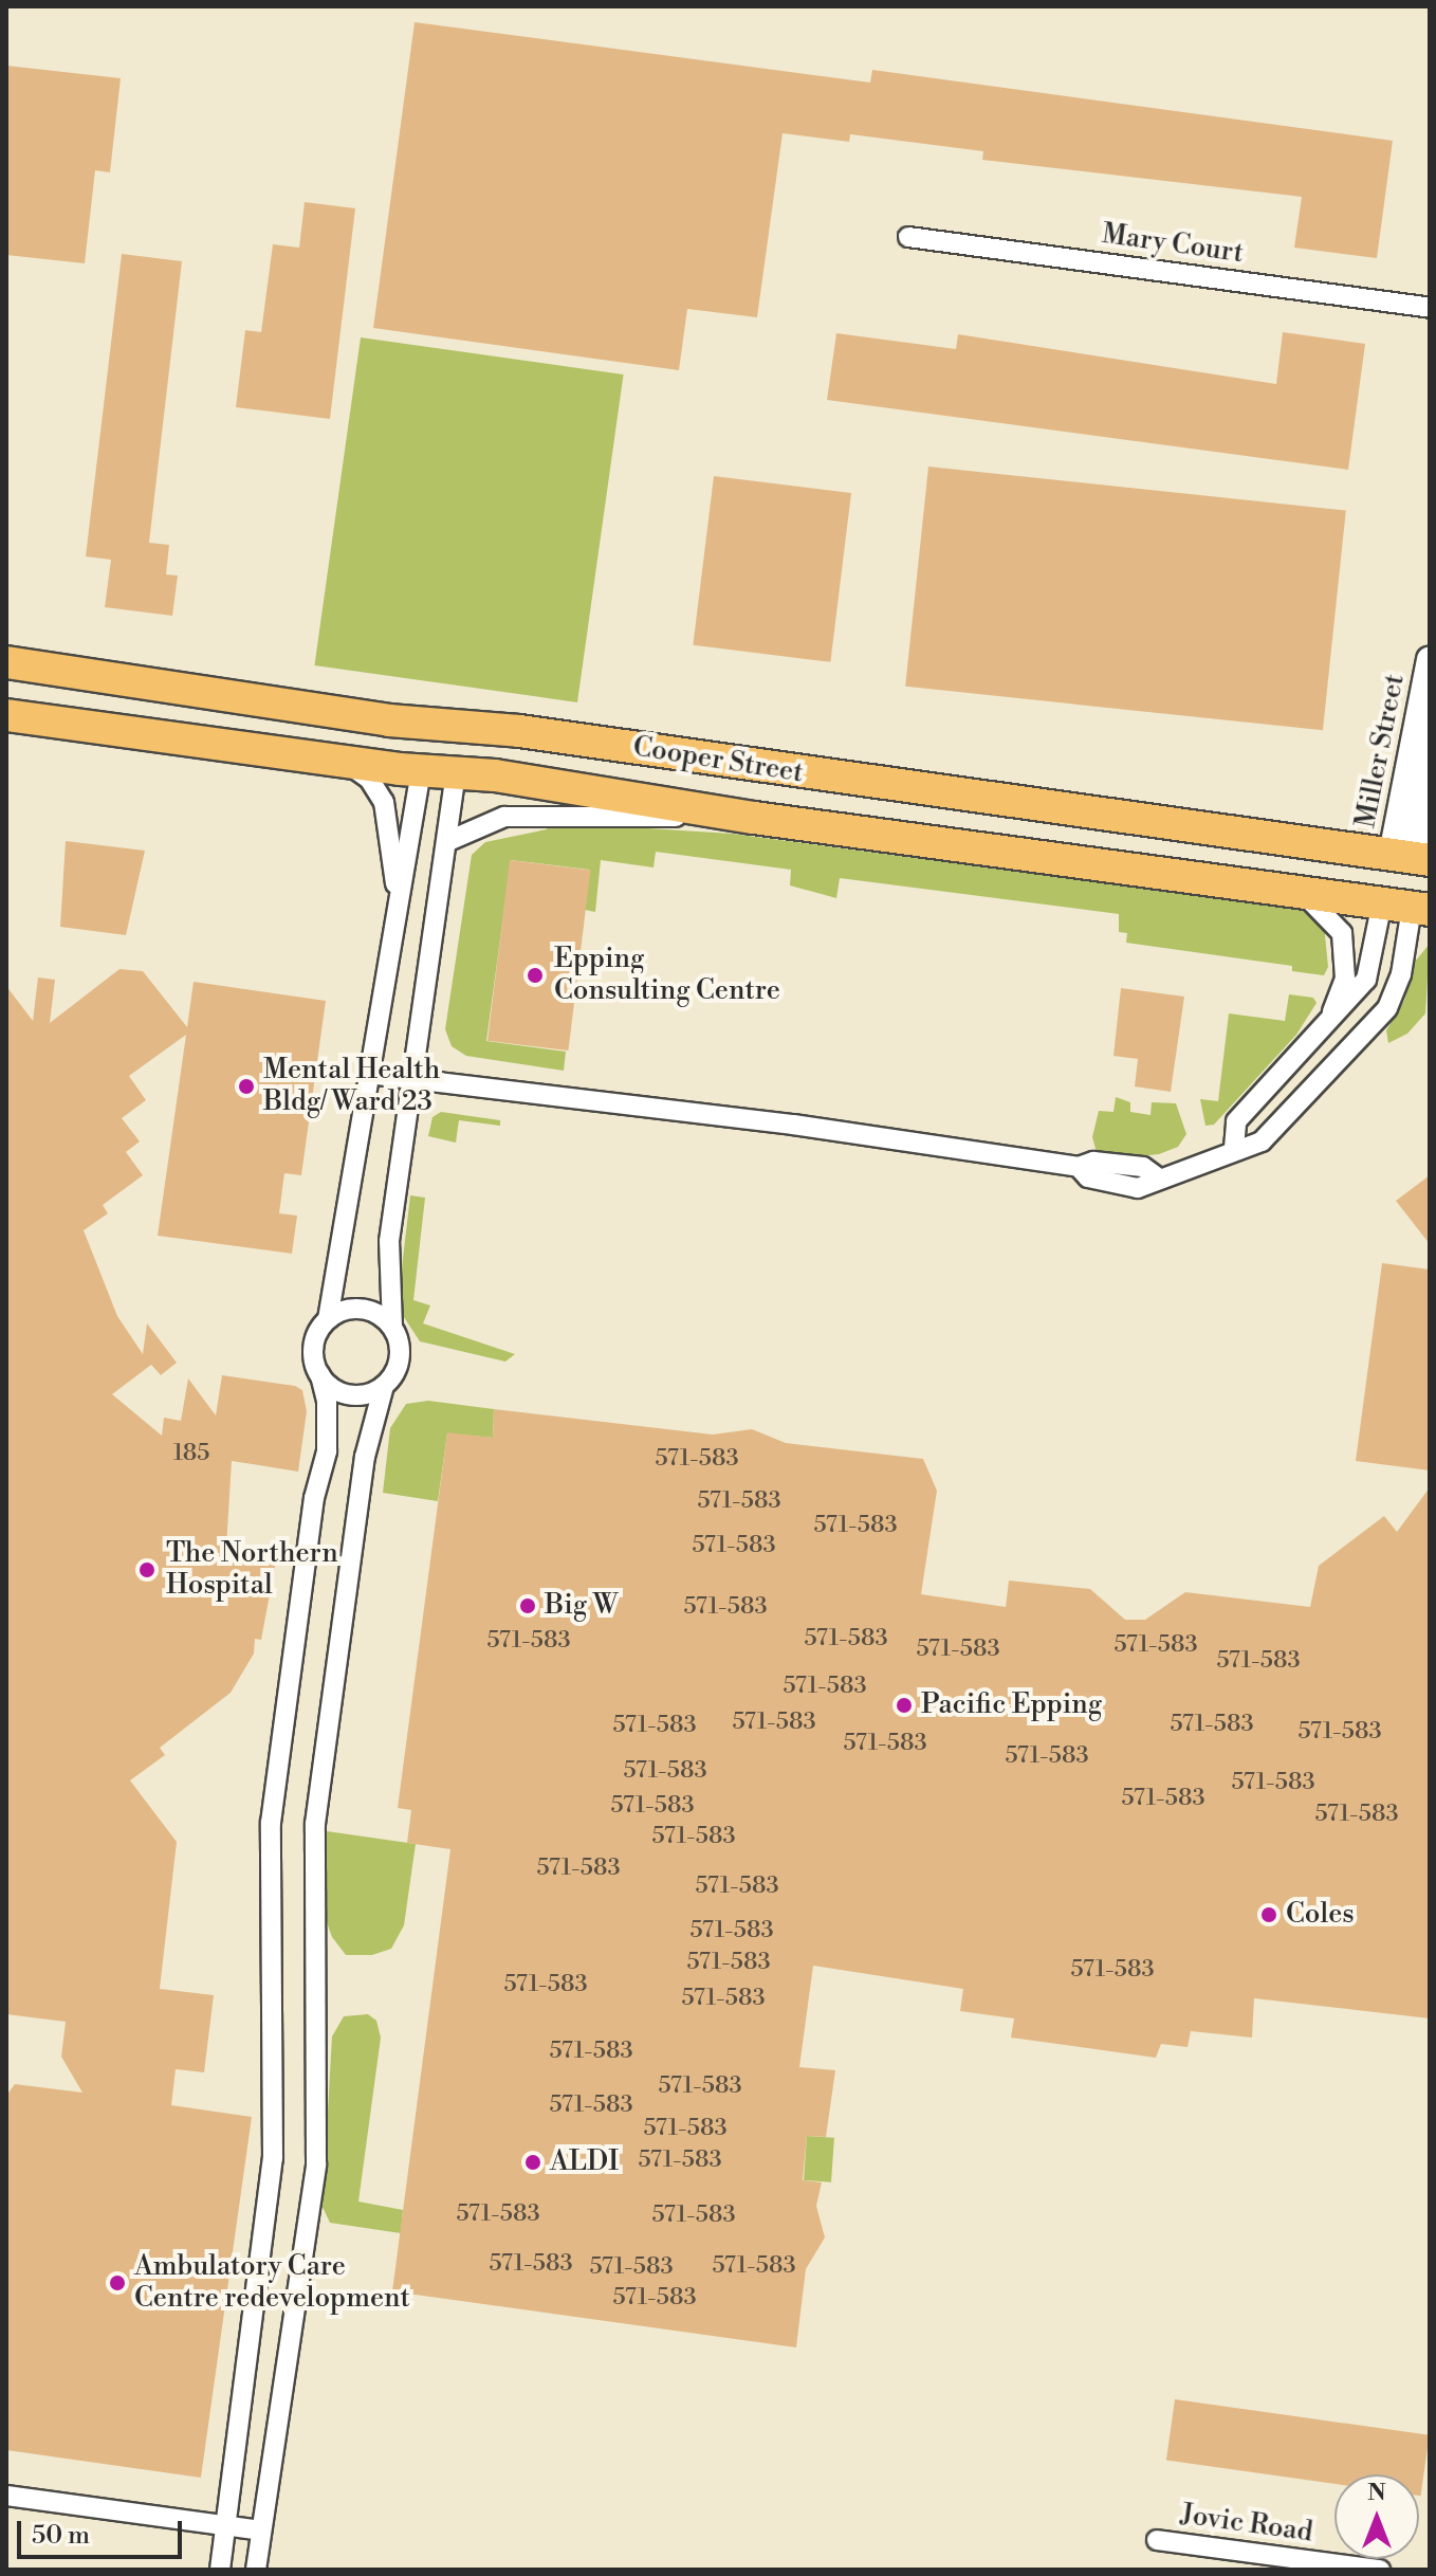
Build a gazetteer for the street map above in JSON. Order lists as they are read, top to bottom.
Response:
{
  "streets": {
    "main road": ["Cooper Street"],
    "street": ["Mary Court", "Miller Street", "Jovic Road"]
  },
  "crossings": [
    ["Miller Street", "Cooper Street"]
  ],
  "places": [
    "Epping Consulting Centre",
    "Mental Health Bldg/ Ward 23",
    "The Northern Hospital",
    "Big W",
    "Pacific Epping",
    "Coles",
    "ALDI",
    "Ambulatory Care Centre redevelopment"
  ],
  "house_numbers": [
    "185",
    "571-583",
    "571-583",
    "571-583",
    "571-583",
    "571-583",
    "571-583",
    "571-583",
    "571-583",
    "571-583",
    "571-583",
    "571-583",
    "571-583",
    "571-583",
    "571-583",
    "571-583",
    "571-583",
    "571-583",
    "571-583",
    "571-583",
    "571-583",
    "571-583",
    "571-583",
    "571-583",
    "571-583",
    "571-583",
    "571-583",
    "571-583",
    "571-583",
    "571-583",
    "571-583",
    "571-583",
    "571-583",
    "571-583",
    "571-583",
    "571-583",
    "571-583",
    "571-583",
    "571-583",
    "571-583",
    "571-583",
    "571-583"
  ],
  "scale_bar": "50 m",
  "north": "top"
}
